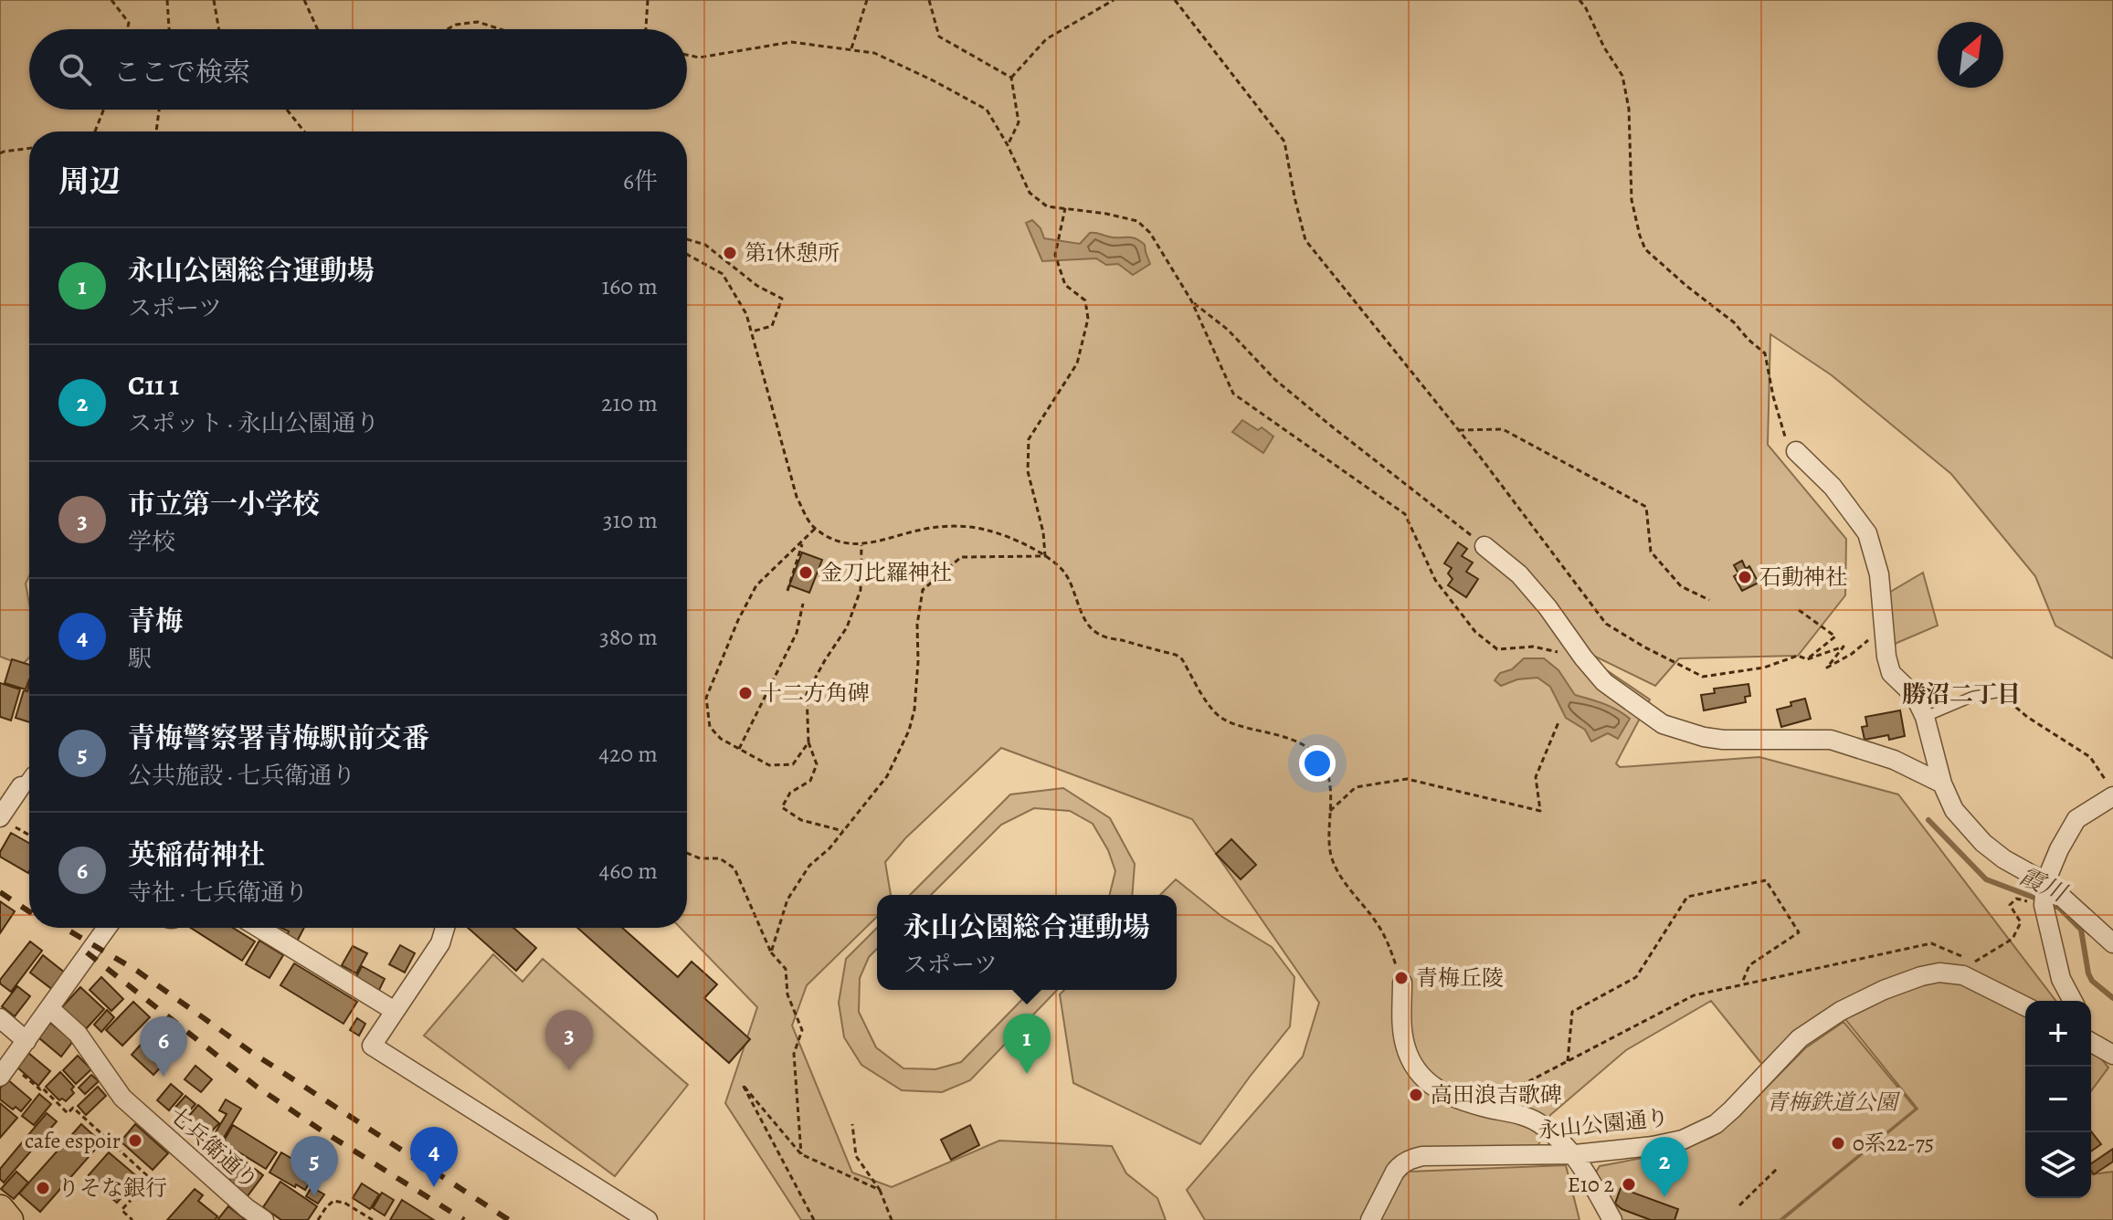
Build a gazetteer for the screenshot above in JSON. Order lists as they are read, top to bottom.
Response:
{
  "streets": {
    "street": ["永山公園通り", "七兵衛通り"]
  },
  "districts": ["勝沼二丁目"],
  "water": ["霞川"],
  "parks": ["青梅鉄道公園"],
  "places": [
    "第1休憩所",
    "金刀比羅神社",
    "石動神社",
    "十二方角碑",
    "青梅丘陵",
    "高田浪吉歌碑",
    "cafe espoir",
    "0系22-75",
    "E10 2",
    "りそな銀行"
  ],
  "north": "top right",
  "page": {
    "search": "ここで検索",
    "heading": ["周辺", "6件"],
    "list": [
      {
        "mark": "1",
        "name": "永山公園総合運動場",
        "note": "スポーツ",
        "value": "160 m"
      },
      {
        "mark": "2",
        "name": "C11 1",
        "note": "スポット · 永山公園通り",
        "value": "210 m"
      },
      {
        "mark": "3",
        "name": "市立第一小学校",
        "note": "学校",
        "value": "310 m"
      },
      {
        "mark": "4",
        "name": "青梅",
        "note": "駅",
        "value": "380 m"
      },
      {
        "mark": "5",
        "name": "青梅警察署青梅駅前交番",
        "note": "公共施設 · 七兵衛通り",
        "value": "420 m"
      },
      {
        "mark": "6",
        "name": "英稲荷神社",
        "note": "寺社 · 七兵衛通り",
        "value": "460 m"
      }
    ],
    "popup": ["永山公園総合運動場", "スポーツ"],
    "map_buttons": ["+", "−"],
    "pins": [
      "3",
      "1",
      "6",
      "4",
      "5",
      "2"
    ]
  }
}
